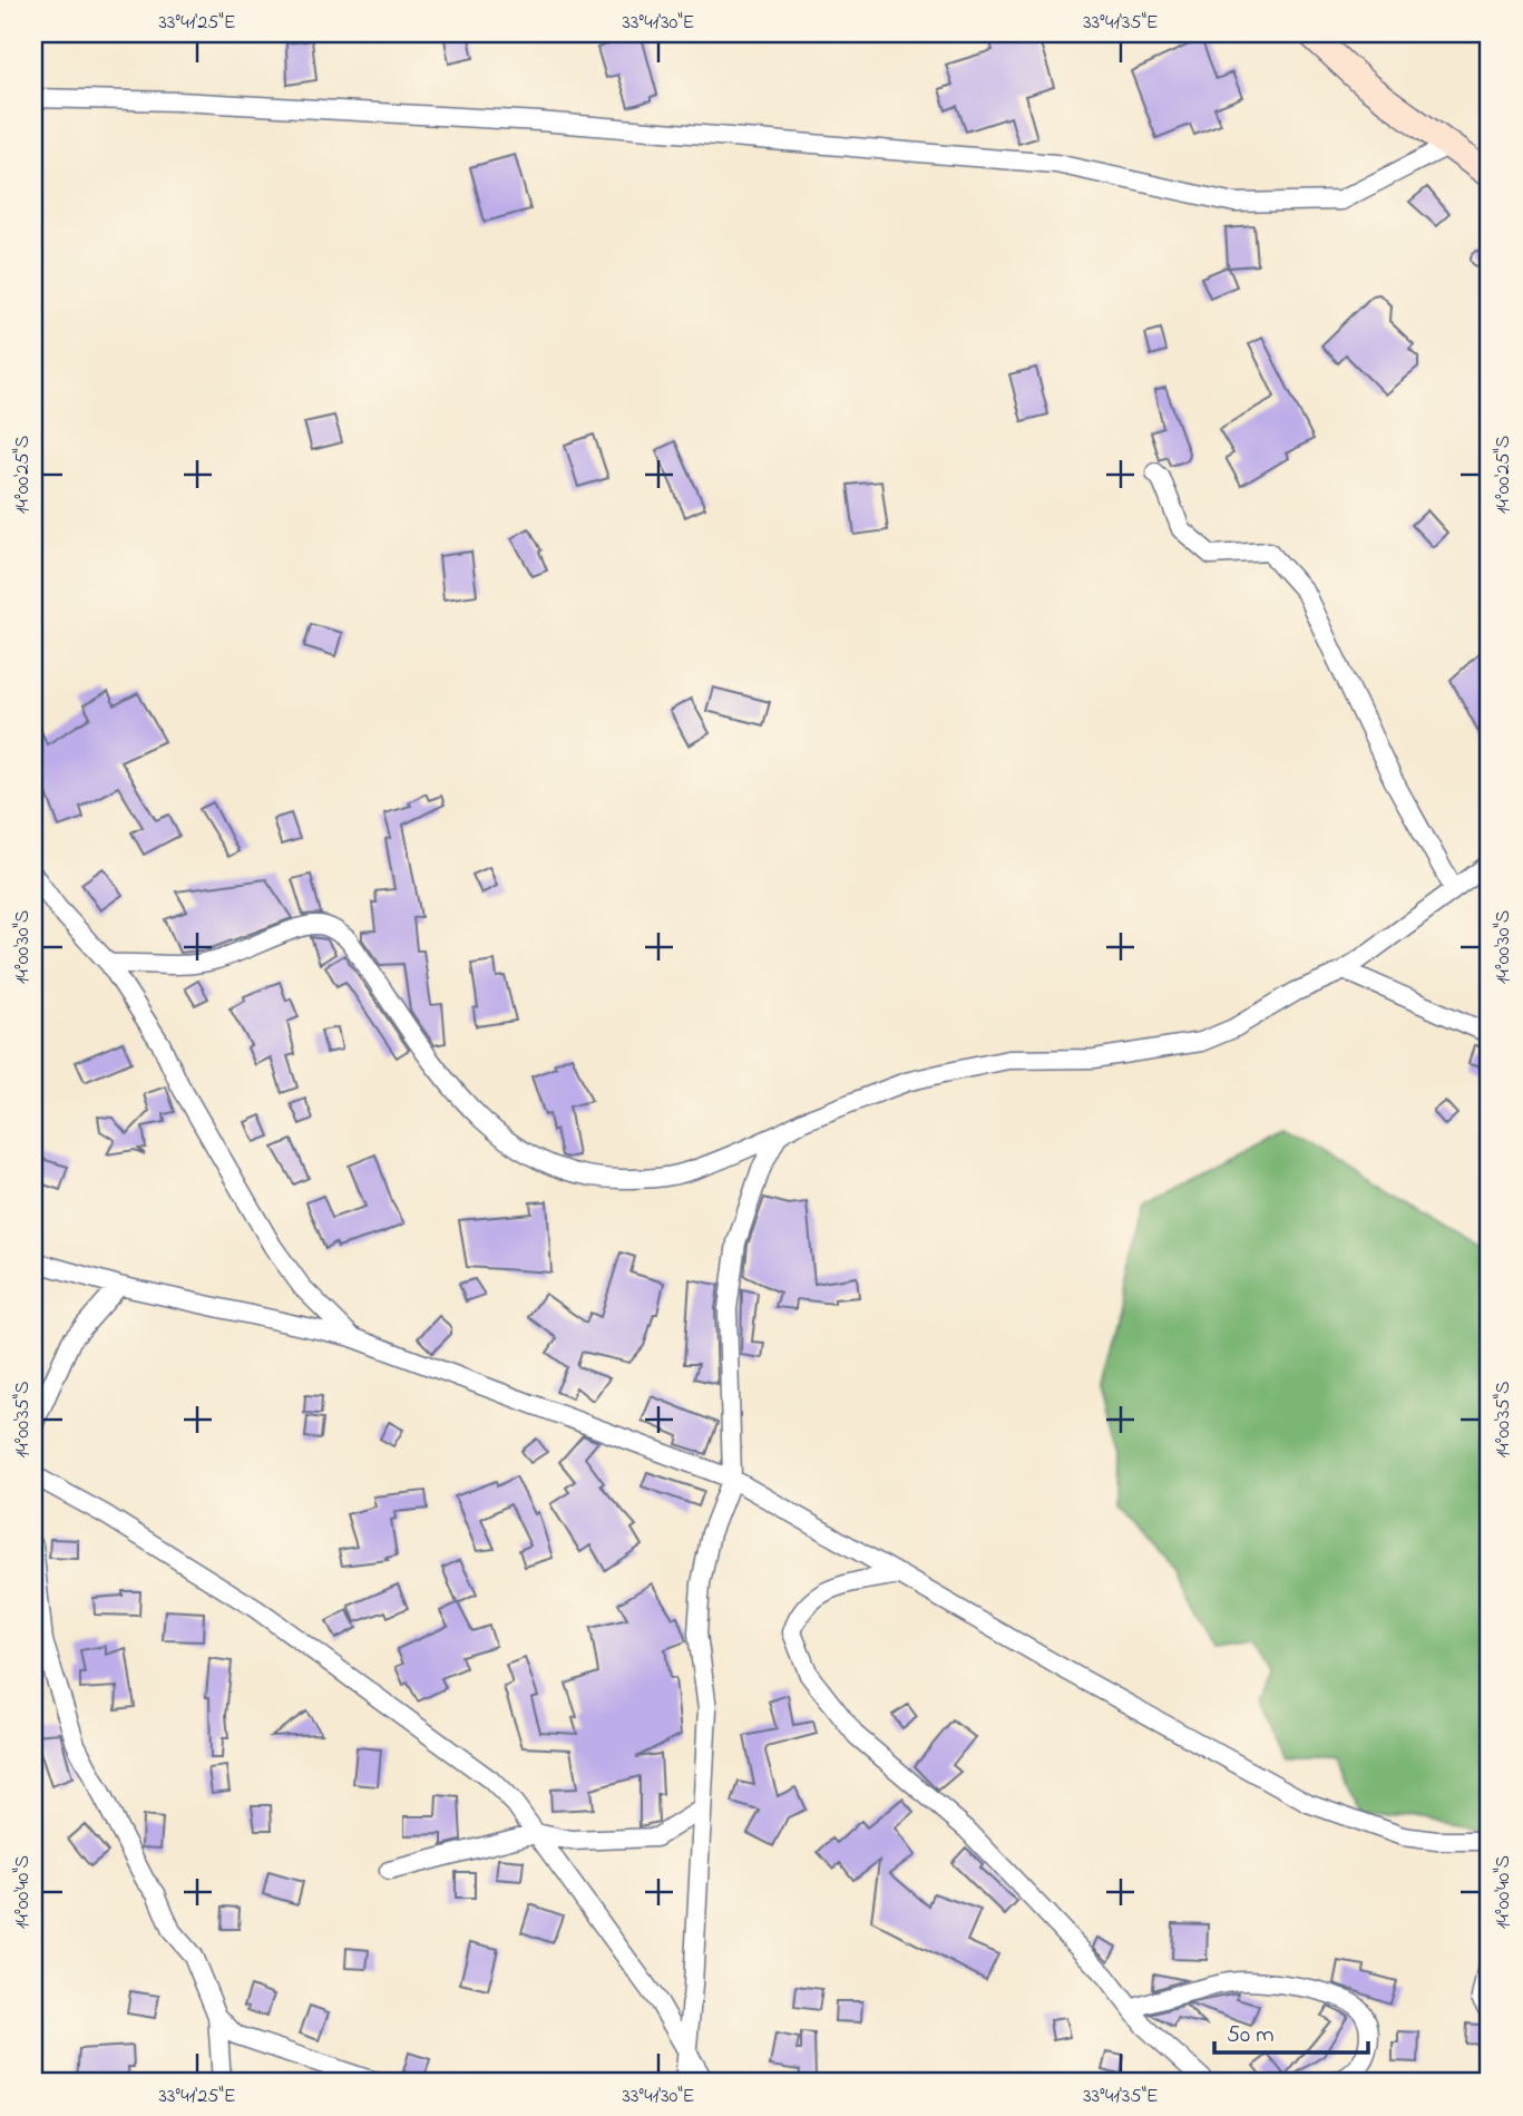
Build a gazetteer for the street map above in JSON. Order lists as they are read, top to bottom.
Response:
{
  "scale_bar": "50 m",
  "coordinates": [
    "33°41'25\"E",
    "33°41'30\"E",
    "33°41'35\"E",
    "14°00'25\"S",
    "14°00'30\"S",
    "14°00'35\"S",
    "14°00'40\"S"
  ]
}
